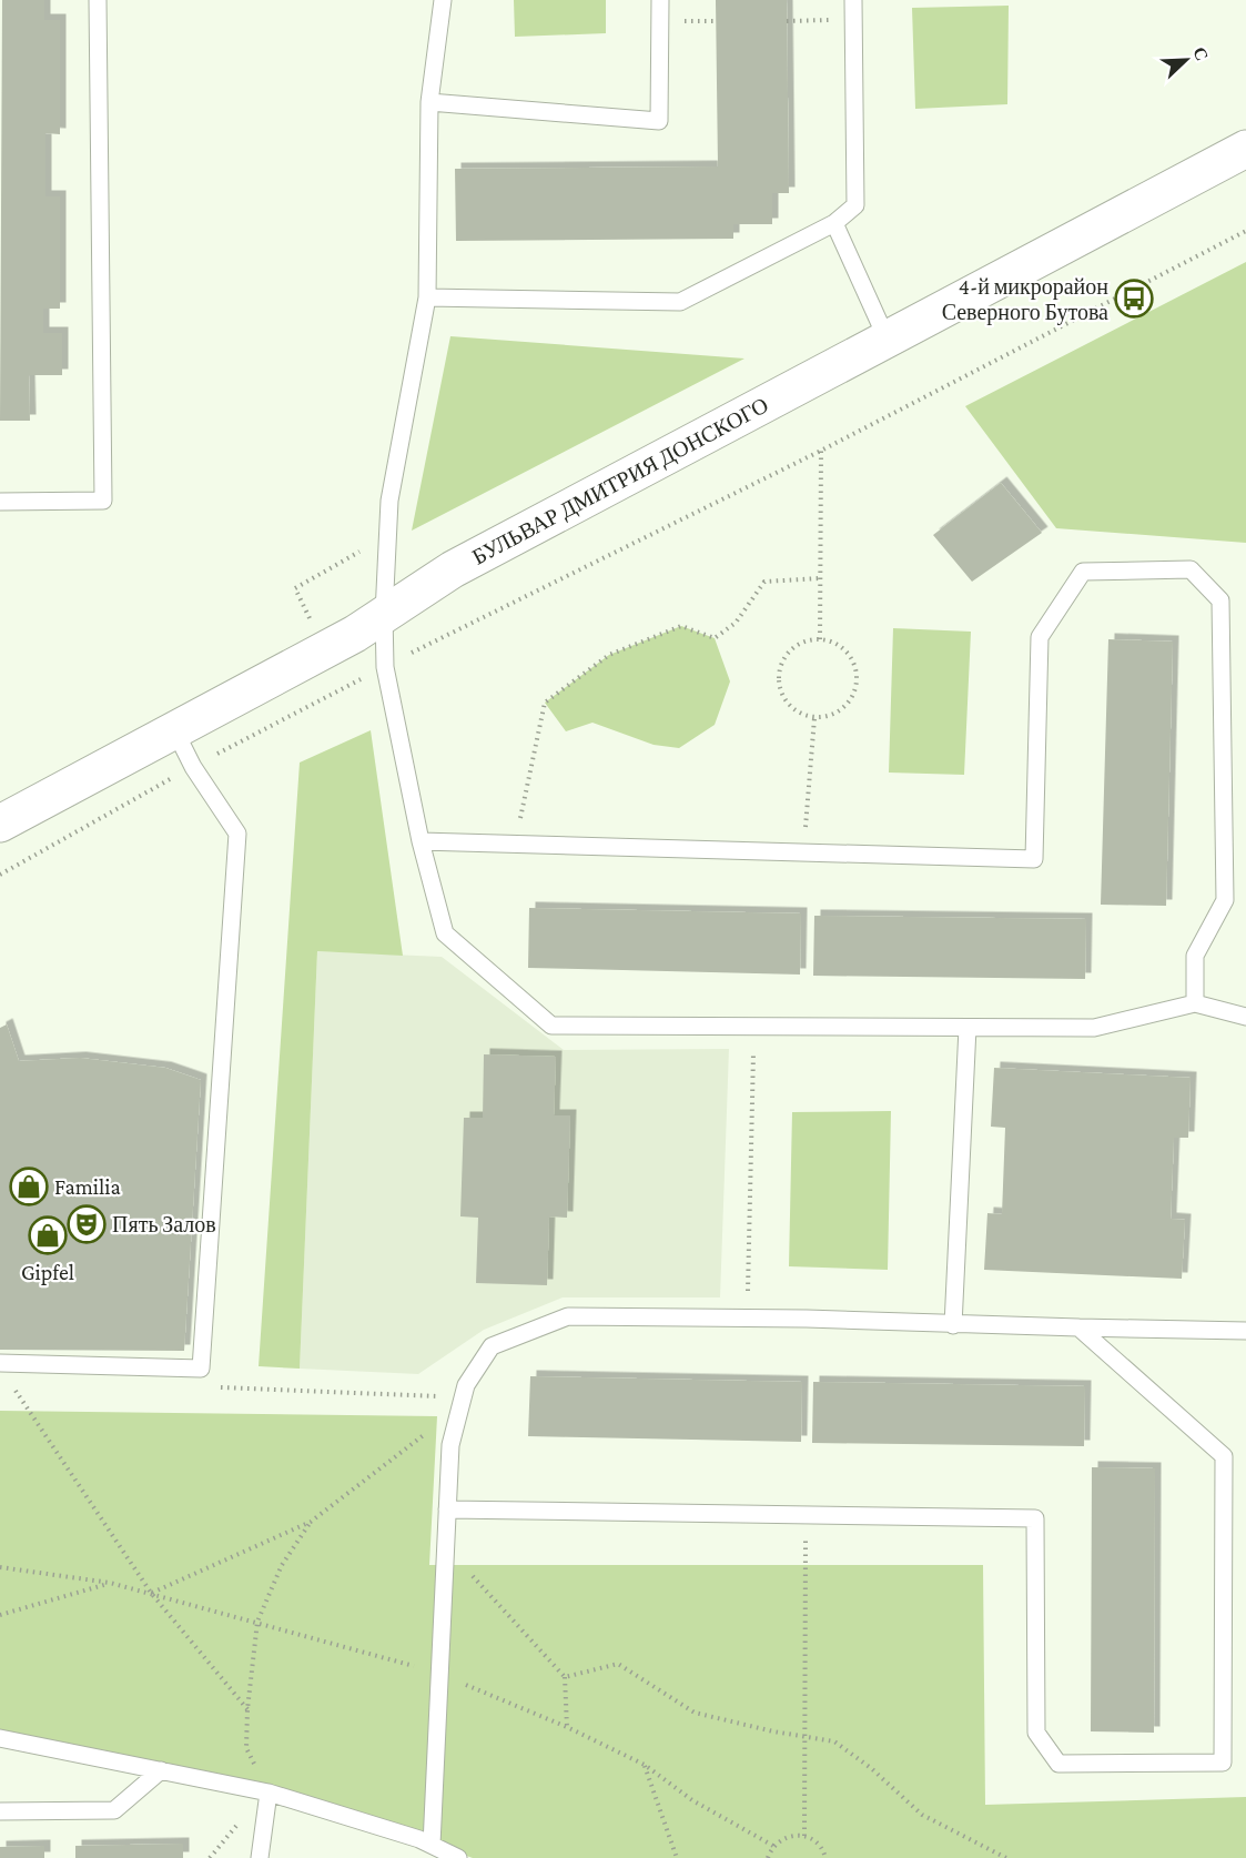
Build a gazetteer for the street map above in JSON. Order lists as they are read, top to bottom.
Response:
{
  "streets": {
    "street": ["БУЛЬВАР ДМИТРИЯ ДОНСКОГО"]
  },
  "places": {
    "bus stop": ["4-й микрорайон Северного Бутова"],
    "shop": ["Familia", "Gipfel"],
    "theatre": ["Пять Залов"]
  },
  "north": "top right"
}
